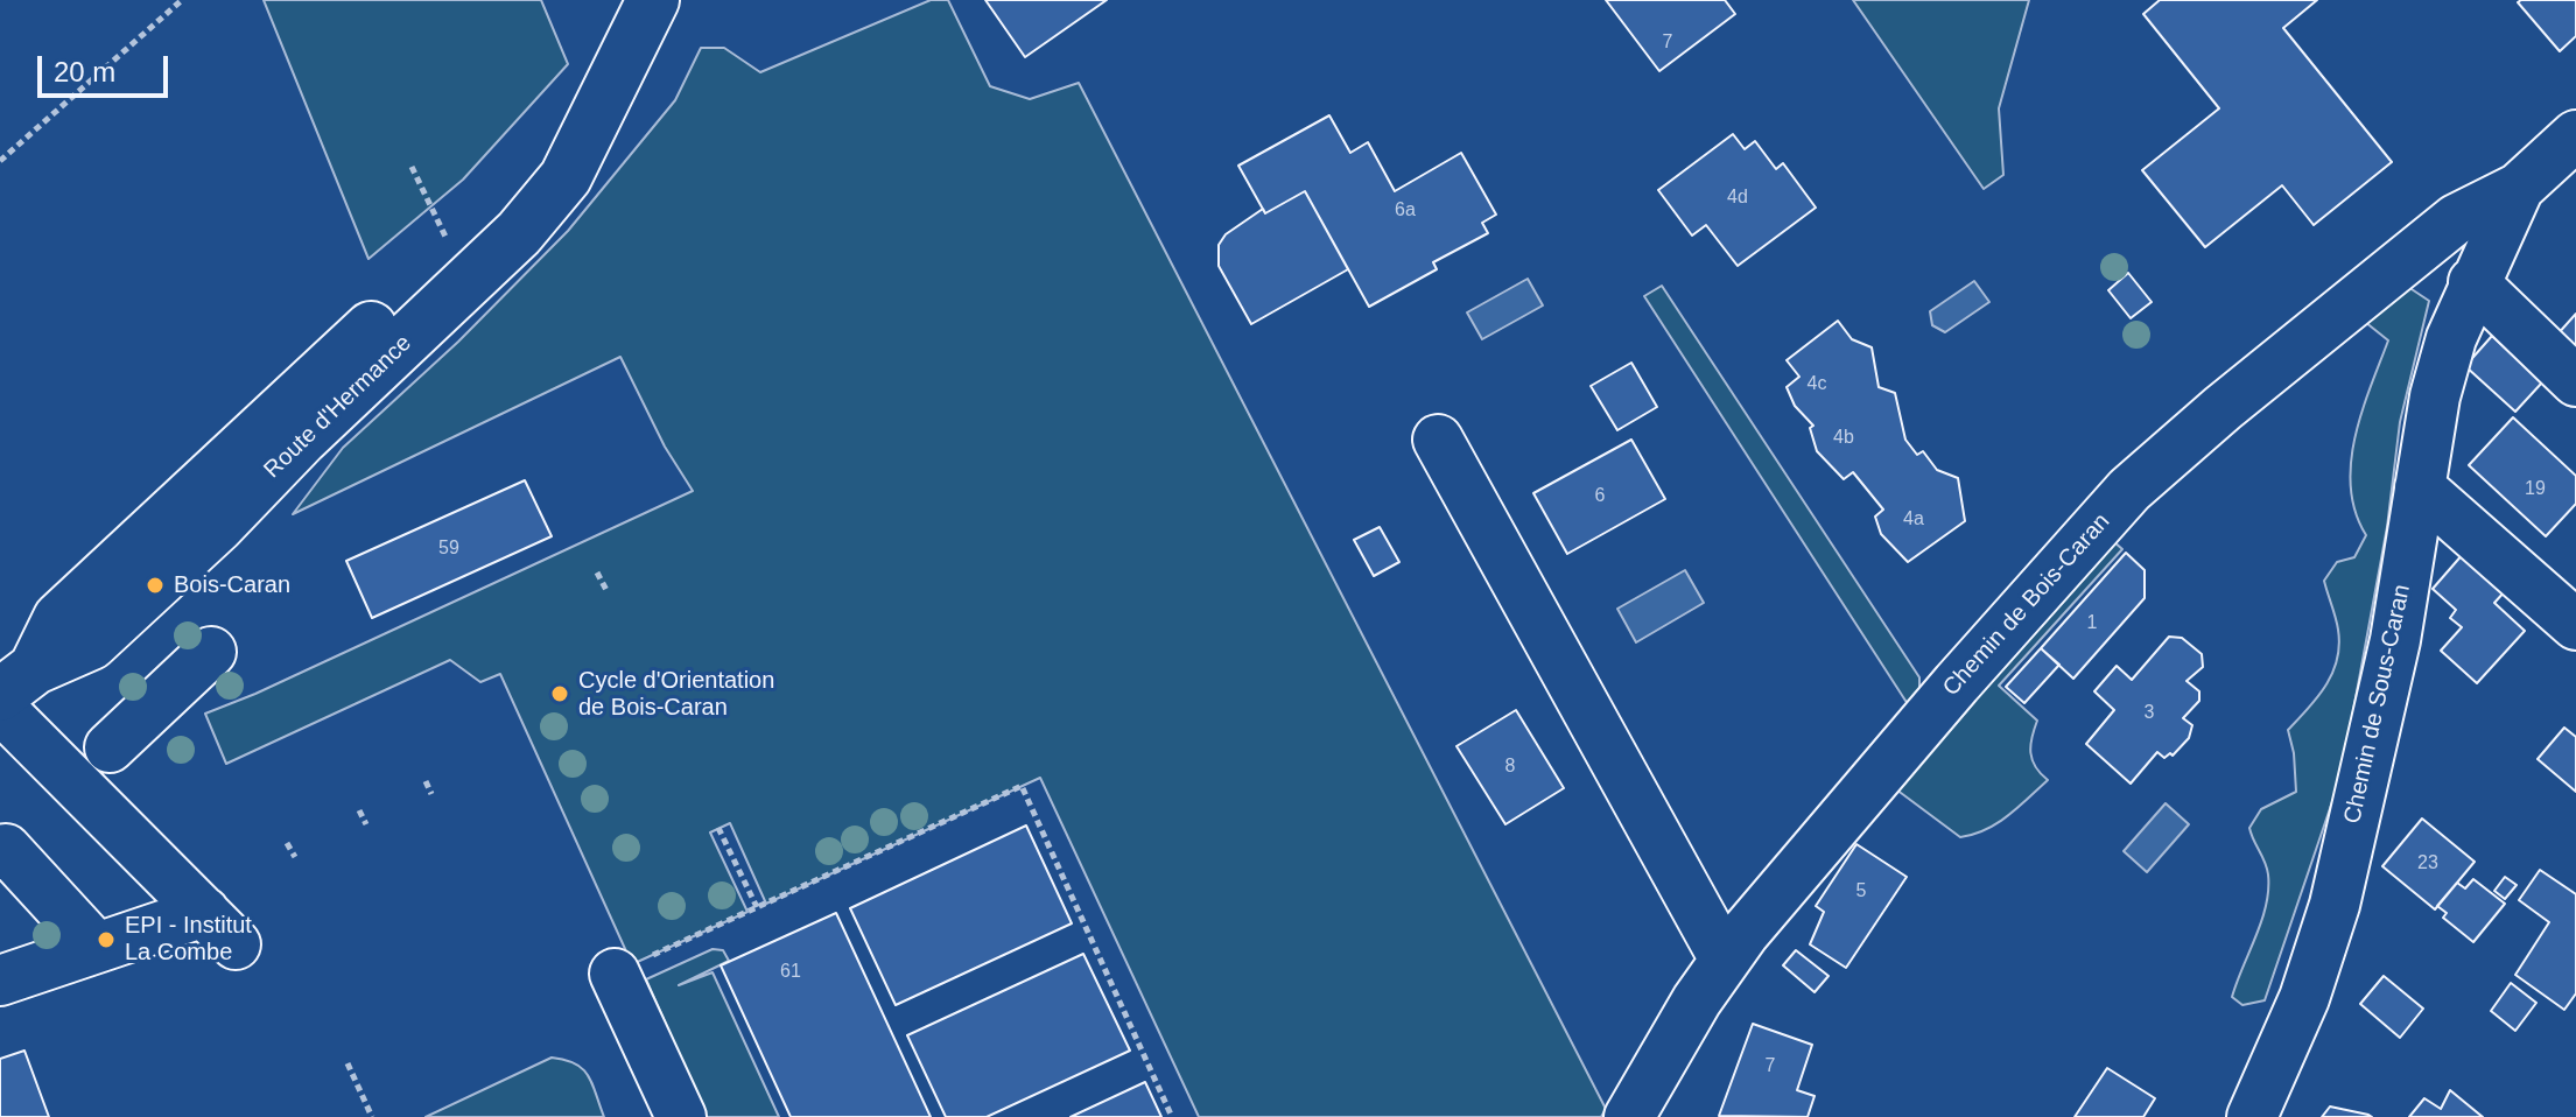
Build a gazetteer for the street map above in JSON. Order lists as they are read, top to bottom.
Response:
{
  "streets": {
    "main road": ["Route d'Hermance"],
    "street": ["Chemin de Bois-Caran", "Chemin de Sous-Caran"]
  },
  "crossings": [
    ["Chemin de Bois-Caran", "Chemin de Sous-Caran"]
  ],
  "places": ["Bois-Caran", "Cycle d'Orientation de Bois-Caran", "EPI - Institut La Combe"],
  "house_numbers": [
    "7",
    "4d",
    "6a",
    "4c",
    "4b",
    "19",
    "6",
    "4a",
    "59",
    "1",
    "3",
    "8",
    "23",
    "5",
    "61",
    "7"
  ],
  "scale_bar": "20 m"
}
